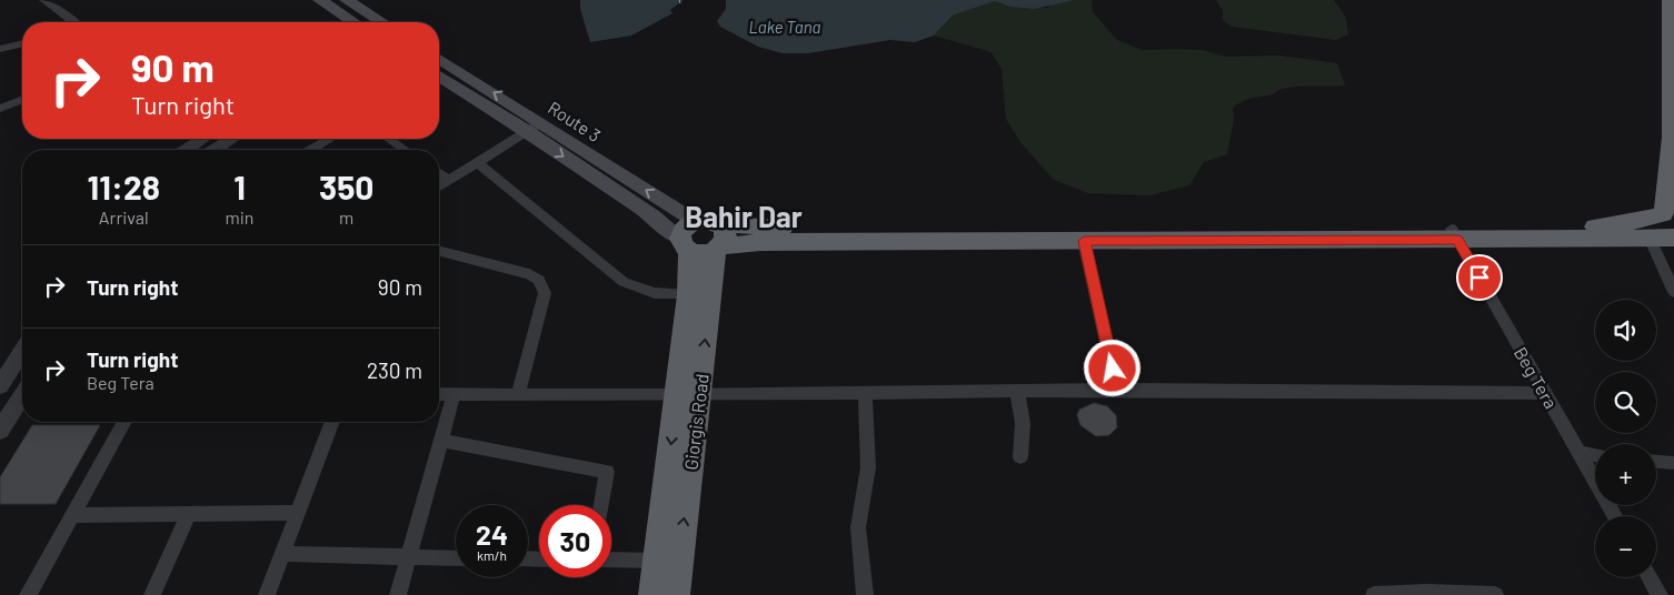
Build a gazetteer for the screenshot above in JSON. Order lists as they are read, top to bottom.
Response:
{
  "streets": {
    "highway": ["Giorgis Road"],
    "main road": ["Route 3"],
    "street": ["Beg Tera"]
  },
  "crossings": [
    ["Route 3", "Giorgis Road"]
  ],
  "districts": ["Bahir Dar"],
  "water": ["Lake Tana"],
  "page": {
    "turn": ["90 m", "Turn right"],
    "eta": [
      "11:28",
      "Arrival",
      "1",
      "min",
      "350",
      "m"
    ],
    "list": [
      {
        "name": "Turn right",
        "value": "90 m"
      },
      {
        "name": "Turn right",
        "note": "Beg Tera",
        "value": "230 m"
      }
    ],
    "map_buttons": ["+", "−"],
    "speed": "24 km/h",
    "limit": "30"
  }
}
